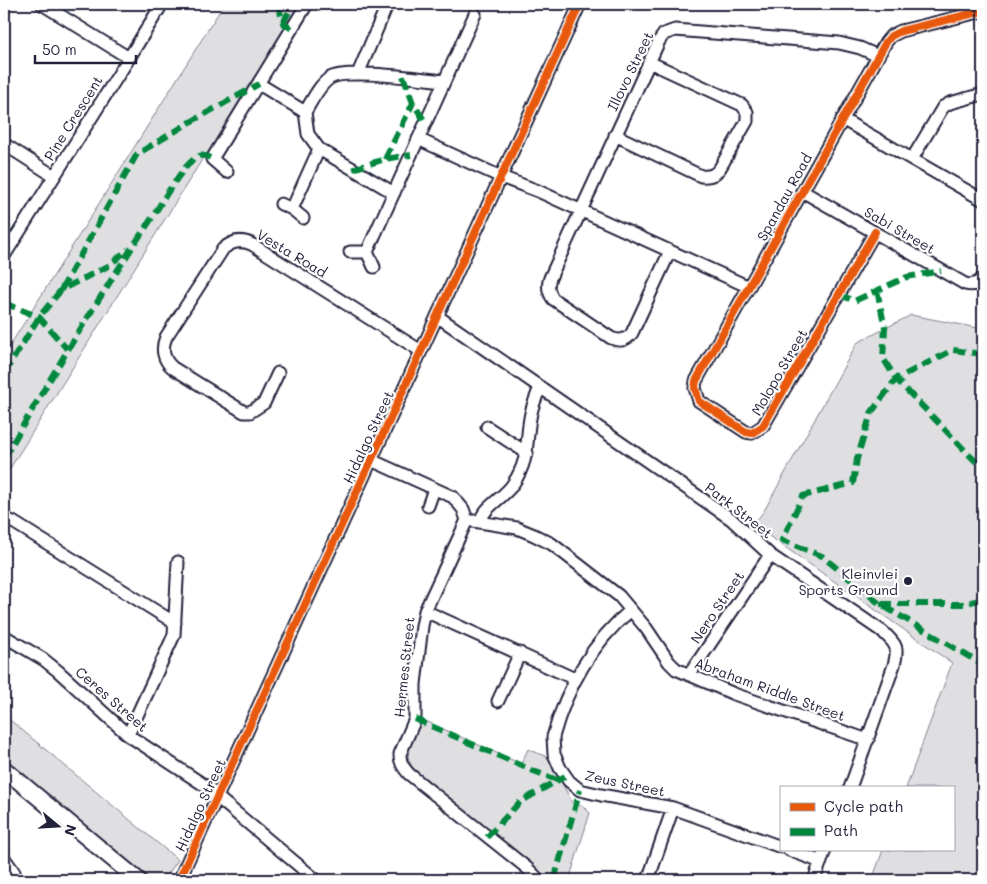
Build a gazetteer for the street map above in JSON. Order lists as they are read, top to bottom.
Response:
{
  "streets": {
    "street": [
      "Illovo Street",
      "Pine Crescent",
      "Spandau Road",
      "Sabi Street",
      "Vesta Road",
      "Molopo Street",
      "Hidalgo Street",
      "Park Street",
      "Nero Street",
      "Hermes Street",
      "Abraham Riddle Street",
      "Ceres Street",
      "Zeus Street"
    ]
  },
  "crossings": [
    ["Illovo Street", "Spandau Road"],
    ["Spandau Road", "Sabi Street"],
    ["Spandau Road", "Molopo Street"],
    ["Sabi Street", "Molopo Street"],
    ["Vesta Road", "Hidalgo Street"],
    ["Hidalgo Street", "Park Street"],
    ["Hidalgo Street", "Ceres Street"],
    ["Park Street", "Nero Street"],
    ["Park Street", "Abraham Riddle Street"],
    ["Nero Street", "Abraham Riddle Street"],
    ["Hermes Street", "Abraham Riddle Street"],
    ["Abraham Riddle Street", "Zeus Street"]
  ],
  "places": ["Kleinvlei Sports Ground"],
  "legend": ["Cycle path", "Path"],
  "scale_bar": "50 m",
  "north": "right"
}
